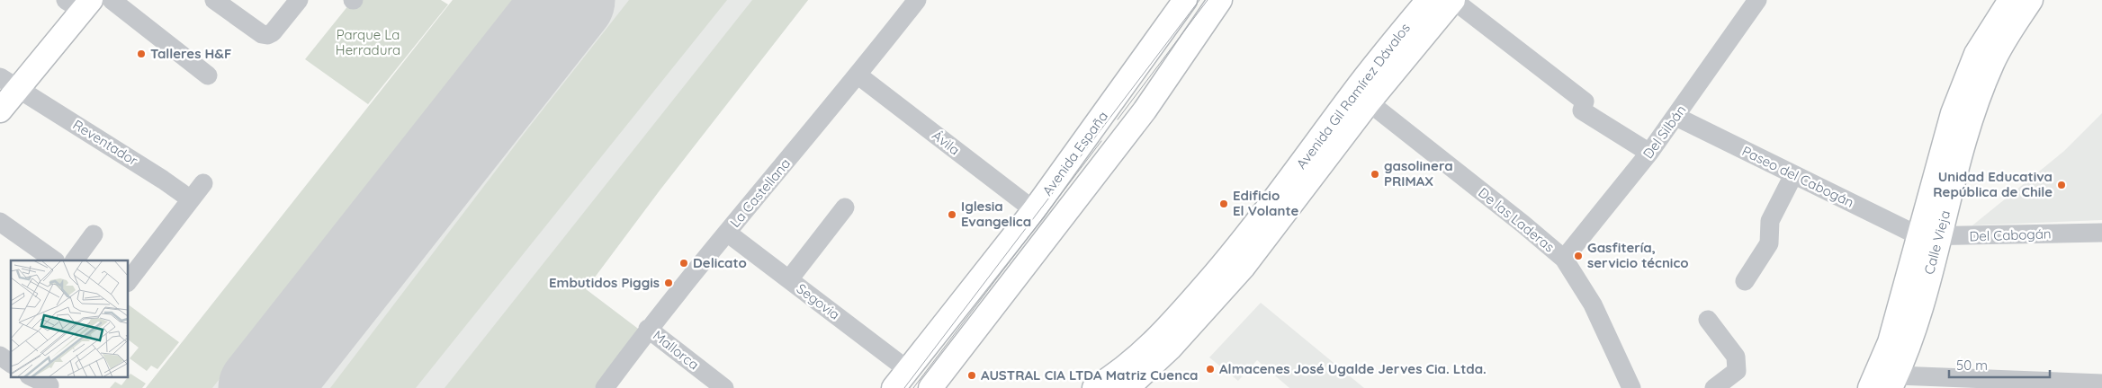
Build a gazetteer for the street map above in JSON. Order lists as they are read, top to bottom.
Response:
{
  "streets": {
    "main road": ["Avenida Gil Ramírez Dávalos", "Avenida España", "Calle Vieja"],
    "street": [
      "Del Silbán",
      "Reventador",
      "Ávila",
      "Paseo del Cabogán",
      "La Castellana",
      "De las Laderas",
      "Del Cabogán",
      "Segovia",
      "Mallorca"
    ]
  },
  "crossings": [
    ["Avenida Gil Ramírez Dávalos", "De las Laderas"],
    ["Del Silbán", "Paseo del Cabogán"],
    ["Del Silbán", "De las Laderas"],
    ["Ávila", "Avenida España"],
    ["Ávila", "La Castellana"],
    ["Avenida España", "Segovia"],
    ["Paseo del Cabogán", "Del Cabogán"],
    ["Paseo del Cabogán", "Calle Vieja"],
    ["La Castellana", "Segovia"],
    ["La Castellana", "Mallorca"],
    ["Del Cabogán", "Calle Vieja"]
  ],
  "parks": ["Parque La Herradura"],
  "places": [
    "Talleres H&F",
    "gasolinera PRIMAX",
    "Unidad Educativa República de Chile",
    "Edificio El Volante",
    "Iglesia Evangelica",
    "Gasfitería, servicio técnico",
    "Delicato",
    "Embutidos Piggis",
    "Almacenes José Ugalde Jerves Cia. Ltda.",
    "AUSTRAL CIA LTDA Matriz Cuenca"
  ],
  "scale_bar": "50 m"
}
